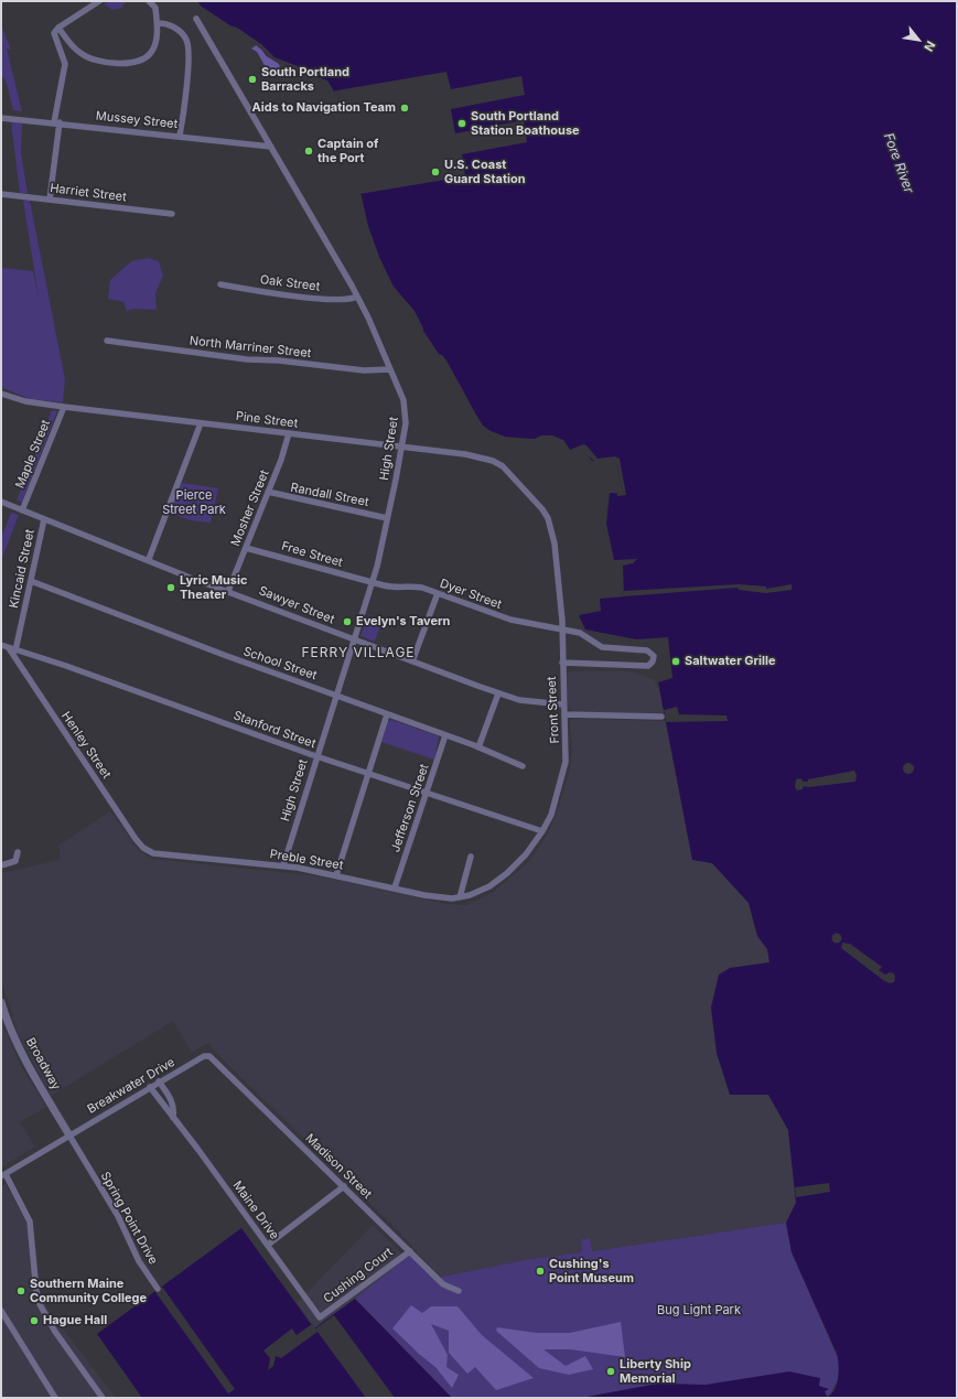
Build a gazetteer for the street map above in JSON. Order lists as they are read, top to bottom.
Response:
{
  "streets": {
    "street": [
      "Mussey Street",
      "Harriet Street",
      "Oak Street",
      "North Marriner Street",
      "Pine Street",
      "High Street",
      "Maple Street",
      "Randall Street",
      "Mosher Street",
      "Free Street",
      "Kincaid Street",
      "Dyer Street",
      "Sawyer Street",
      "School Street",
      "Front Street",
      "Stanford Street",
      "Henley Street",
      "Jefferson Street",
      "Preble Street",
      "Broadway",
      "Breakwater Drive",
      "Madison Street",
      "Maine Drive",
      "Spring Point Drive",
      "Cushing Court"
    ]
  },
  "crossings": [
    ["Mussey Street", "High Street"],
    ["Oak Street", "High Street"],
    ["North Marriner Street", "High Street"],
    ["Pine Street", "High Street"],
    ["Pine Street", "Maple Street"],
    ["Pine Street", "Mosher Street"],
    ["Pine Street", "Front Street"],
    ["High Street", "Randall Street"],
    ["High Street", "Free Street"],
    ["High Street", "Dyer Street"],
    ["High Street", "Sawyer Street"],
    ["High Street", "School Street"],
    ["High Street", "Stanford Street"],
    ["High Street", "Preble Street"],
    ["Maple Street", "Sawyer Street"],
    ["Randall Street", "Mosher Street"],
    ["Mosher Street", "Free Street"],
    ["Mosher Street", "Sawyer Street"],
    ["Free Street", "Dyer Street"],
    ["Kincaid Street", "Sawyer Street"],
    ["Kincaid Street", "School Street"],
    ["Kincaid Street", "Stanford Street"],
    ["Dyer Street", "Front Street"],
    ["Sawyer Street", "Front Street"],
    ["School Street", "Jefferson Street"],
    ["Front Street", "Stanford Street"],
    ["Front Street", "Preble Street"],
    ["Stanford Street", "Henley Street"],
    ["Stanford Street", "Jefferson Street"],
    ["Henley Street", "Preble Street"],
    ["Jefferson Street", "Preble Street"],
    ["Broadway", "Breakwater Drive"],
    ["Broadway", "Spring Point Drive"],
    ["Breakwater Drive", "Madison Street"],
    ["Breakwater Drive", "Maine Drive"],
    ["Breakwater Drive", "Spring Point Drive"],
    ["Madison Street", "Cushing Court"],
    ["Maine Drive", "Cushing Court"]
  ],
  "districts": ["FERRY VILLAGE"],
  "water": ["Fore River"],
  "parks": ["Pierce Street Park", "Bug Light Park"],
  "places": [
    "South Portland Barracks",
    "Aids to Navigation Team",
    "South Portland Station Boathouse",
    "Captain of the Port",
    "U.S. Coast Guard Station",
    "Lyric Music Theater",
    "Evelyn's Tavern",
    "Saltwater Grille",
    "Cushing's Point Museum",
    "Southern Maine Community College",
    "Hague Hall",
    "Liberty Ship Memorial"
  ],
  "north": "bottom right"
}
